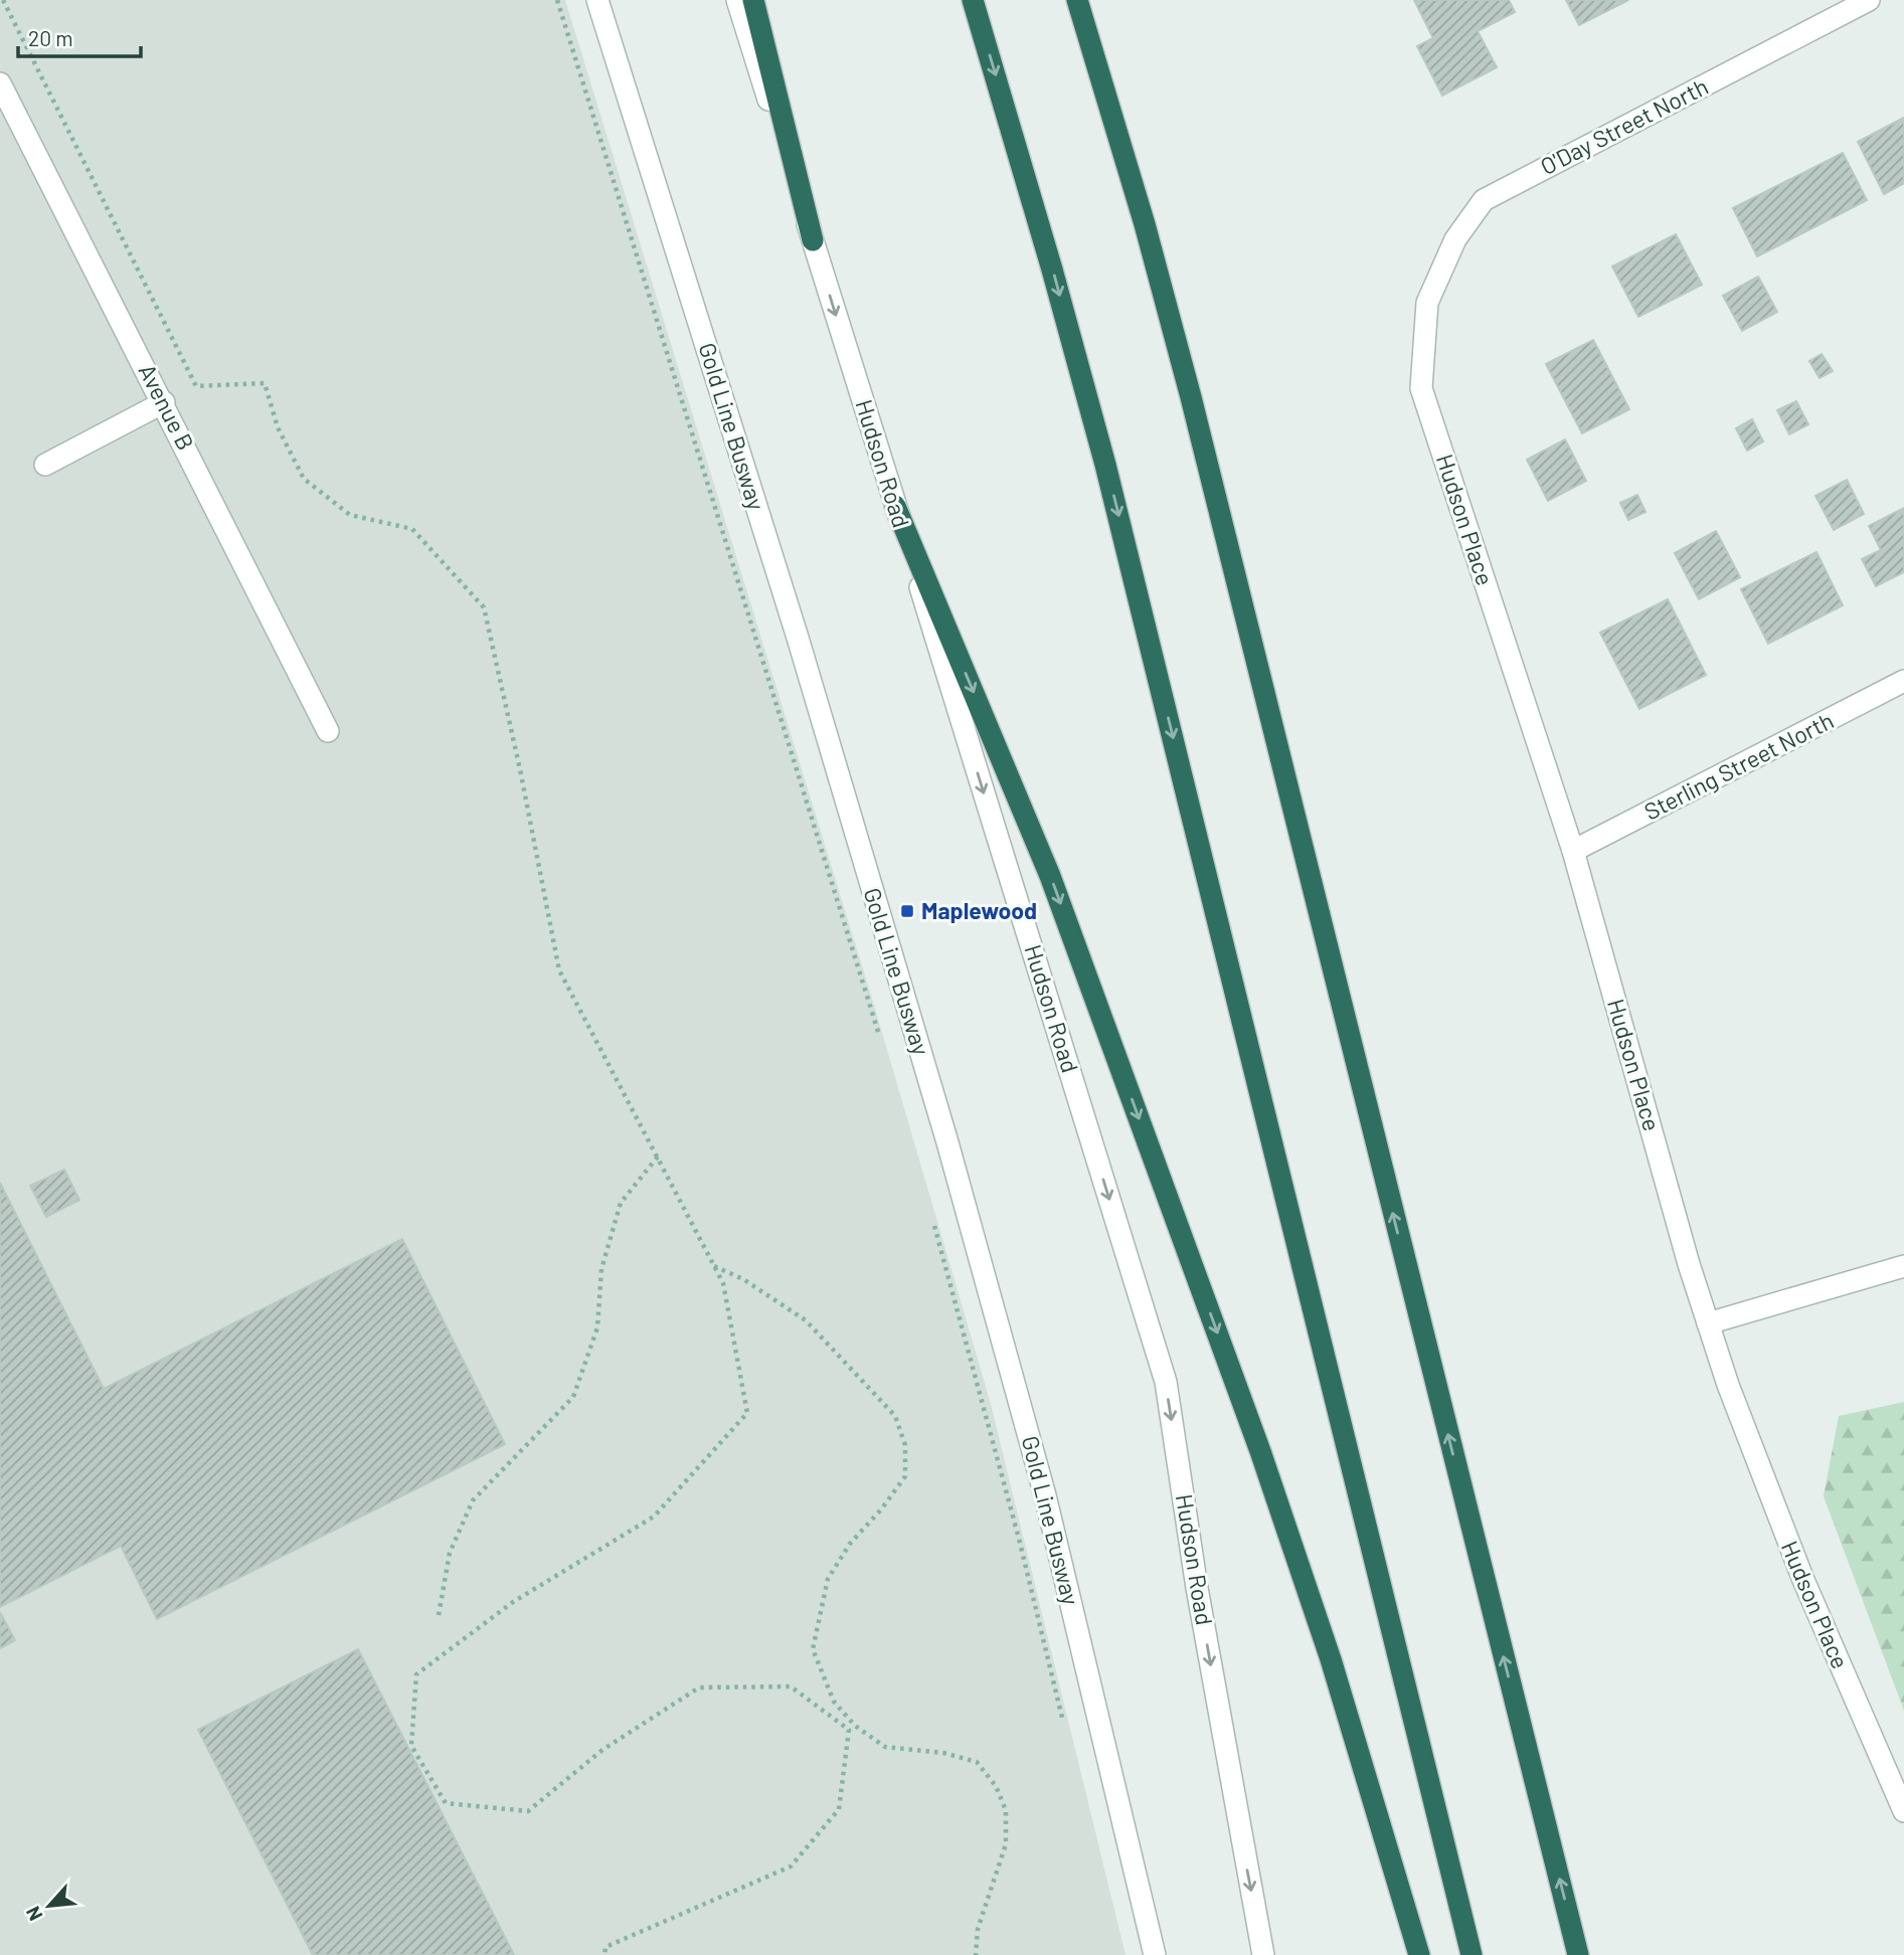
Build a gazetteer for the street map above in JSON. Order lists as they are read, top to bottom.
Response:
{
  "streets": {
    "street": [
      "O'Day Street North",
      "Avenue B",
      "Gold Line Busway",
      "Hudson Road",
      "Hudson Place",
      "Sterling Street North"
    ]
  },
  "crossings": [
    ["O'Day Street North", "Hudson Place"],
    ["Hudson Place", "Sterling Street North"]
  ],
  "one_way": ["Hudson Road"],
  "places": {
    "transit": ["Maplewood"]
  },
  "scale_bar": "20 m",
  "north": "bottom left"
}
